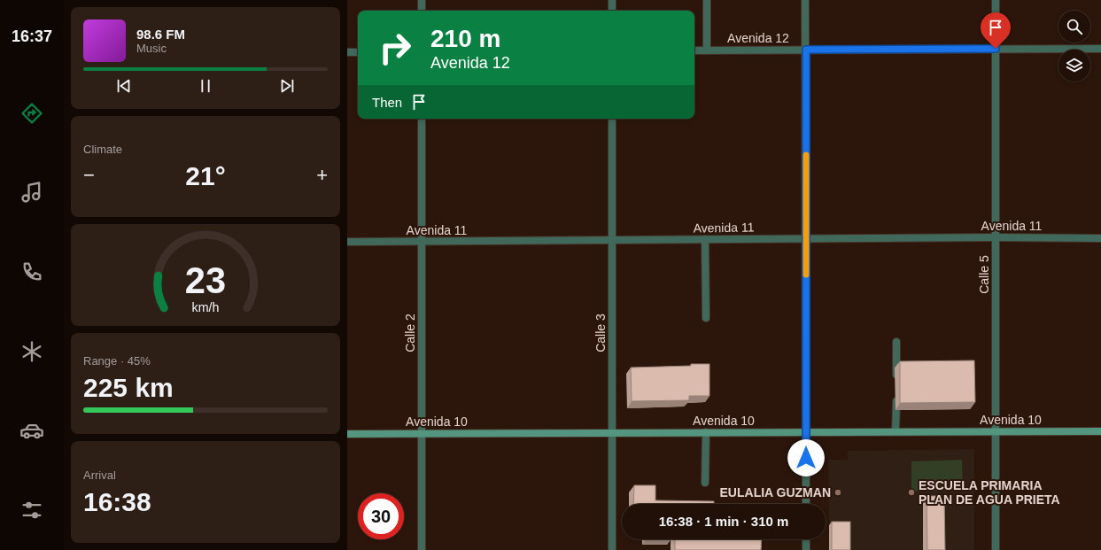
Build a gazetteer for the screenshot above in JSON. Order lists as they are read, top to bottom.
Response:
{
  "streets": {
    "main road": ["Avenida 10"],
    "street": [
      "Avenida 12",
      "Avenida 11",
      "Calle 5",
      "Calle 2",
      "Calle 3"
    ]
  },
  "crossings": [
    ["Avenida 12", "Calle 5"],
    ["Avenida 11", "Calle 5"],
    ["Avenida 11", "Calle 2"],
    ["Avenida 11", "Calle 3"],
    ["Calle 5", "Avenida 10"],
    ["Calle 2", "Avenida 10"],
    ["Calle 3", "Avenida 10"]
  ],
  "places": ["EULALIA GUZMAN", "ESCUELA PRIMARIA PLAN DE AGUA PRIETA"],
  "page": {
    "tabs": "16:37",
    "turn": ["210 m", "Avenida 12"],
    "song": ["98.6 FM", "Music"],
    "then": "Then",
    "tile": [
      "Climate",
      ["Range · 45%", "225 km"],
      ["Arrival", "16:38"]
    ],
    "heat": ["−", "21°", "+"],
    "limit": "30",
    "trip": "16:38 · 1 min · 310 m",
    "gauge": ["23", "km/h"]
  }
}
